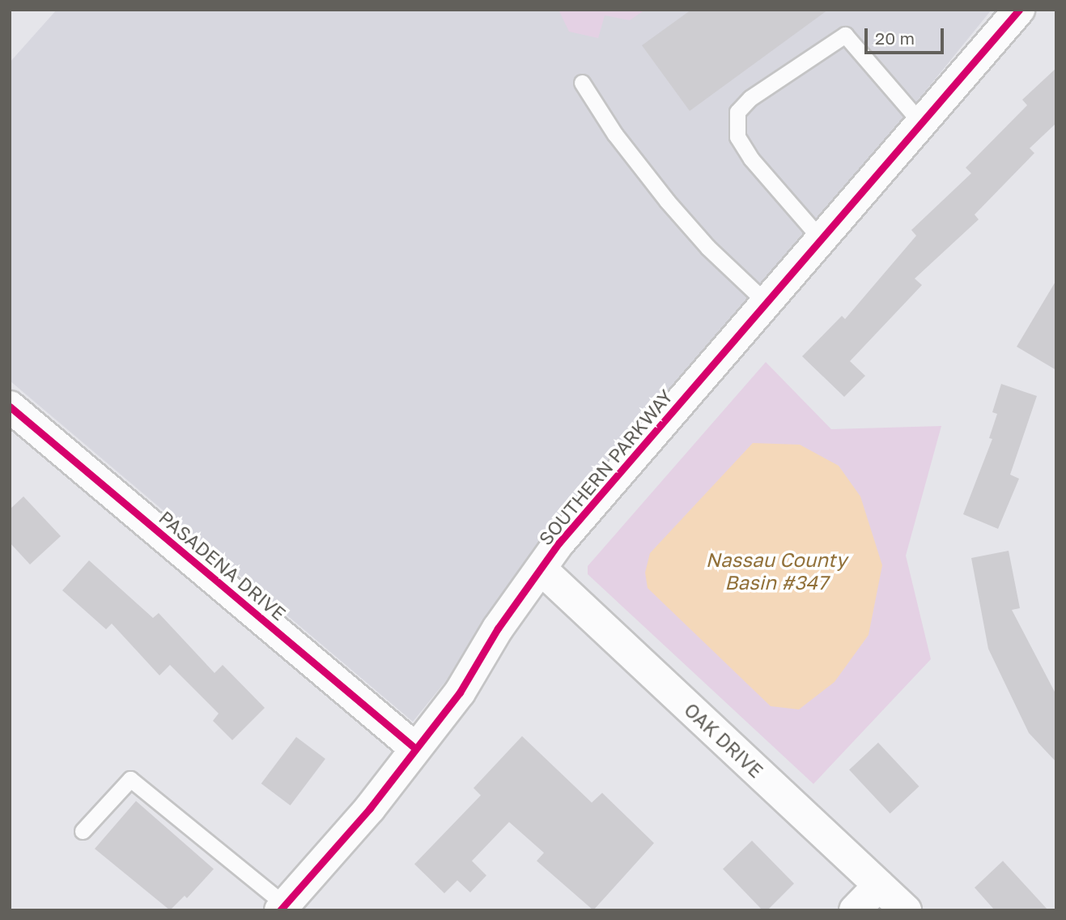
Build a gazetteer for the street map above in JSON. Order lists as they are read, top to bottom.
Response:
{
  "streets": {
    "street": ["SOUTHERN PARKWAY", "PASADENA DRIVE", "OAK DRIVE"]
  },
  "crossings": [
    ["SOUTHERN PARKWAY", "PASADENA DRIVE"],
    ["SOUTHERN PARKWAY", "OAK DRIVE"]
  ],
  "water": ["Nassau County Basin #347"],
  "scale_bar": "20 m"
}
